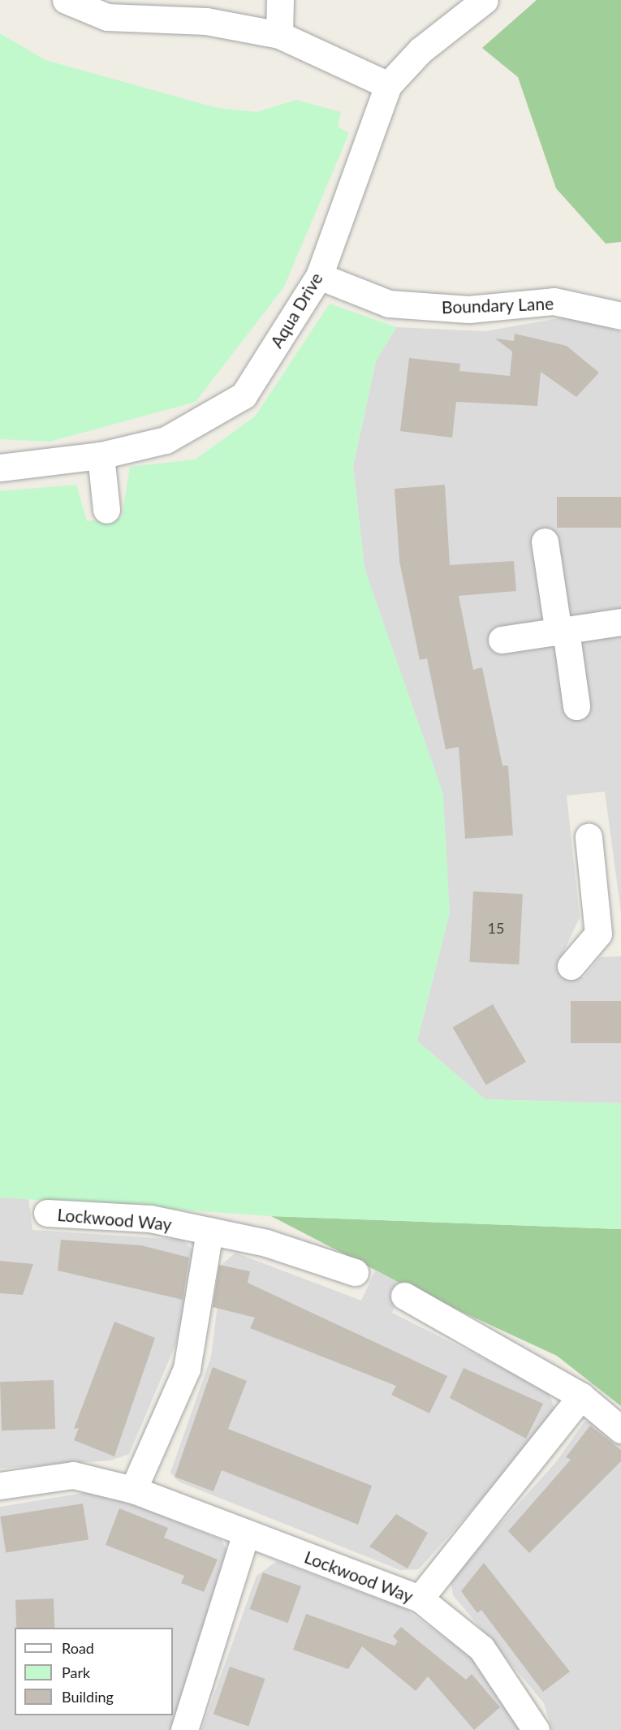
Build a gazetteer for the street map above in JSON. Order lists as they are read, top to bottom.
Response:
{
  "streets": {
    "street": ["Boundary Lane", "Aqua Drive", "Lockwood Way"]
  },
  "crossings": [
    ["Boundary Lane", "Aqua Drive"]
  ],
  "house_numbers": ["15"],
  "legend": ["Road", "Park", "Building"]
}
